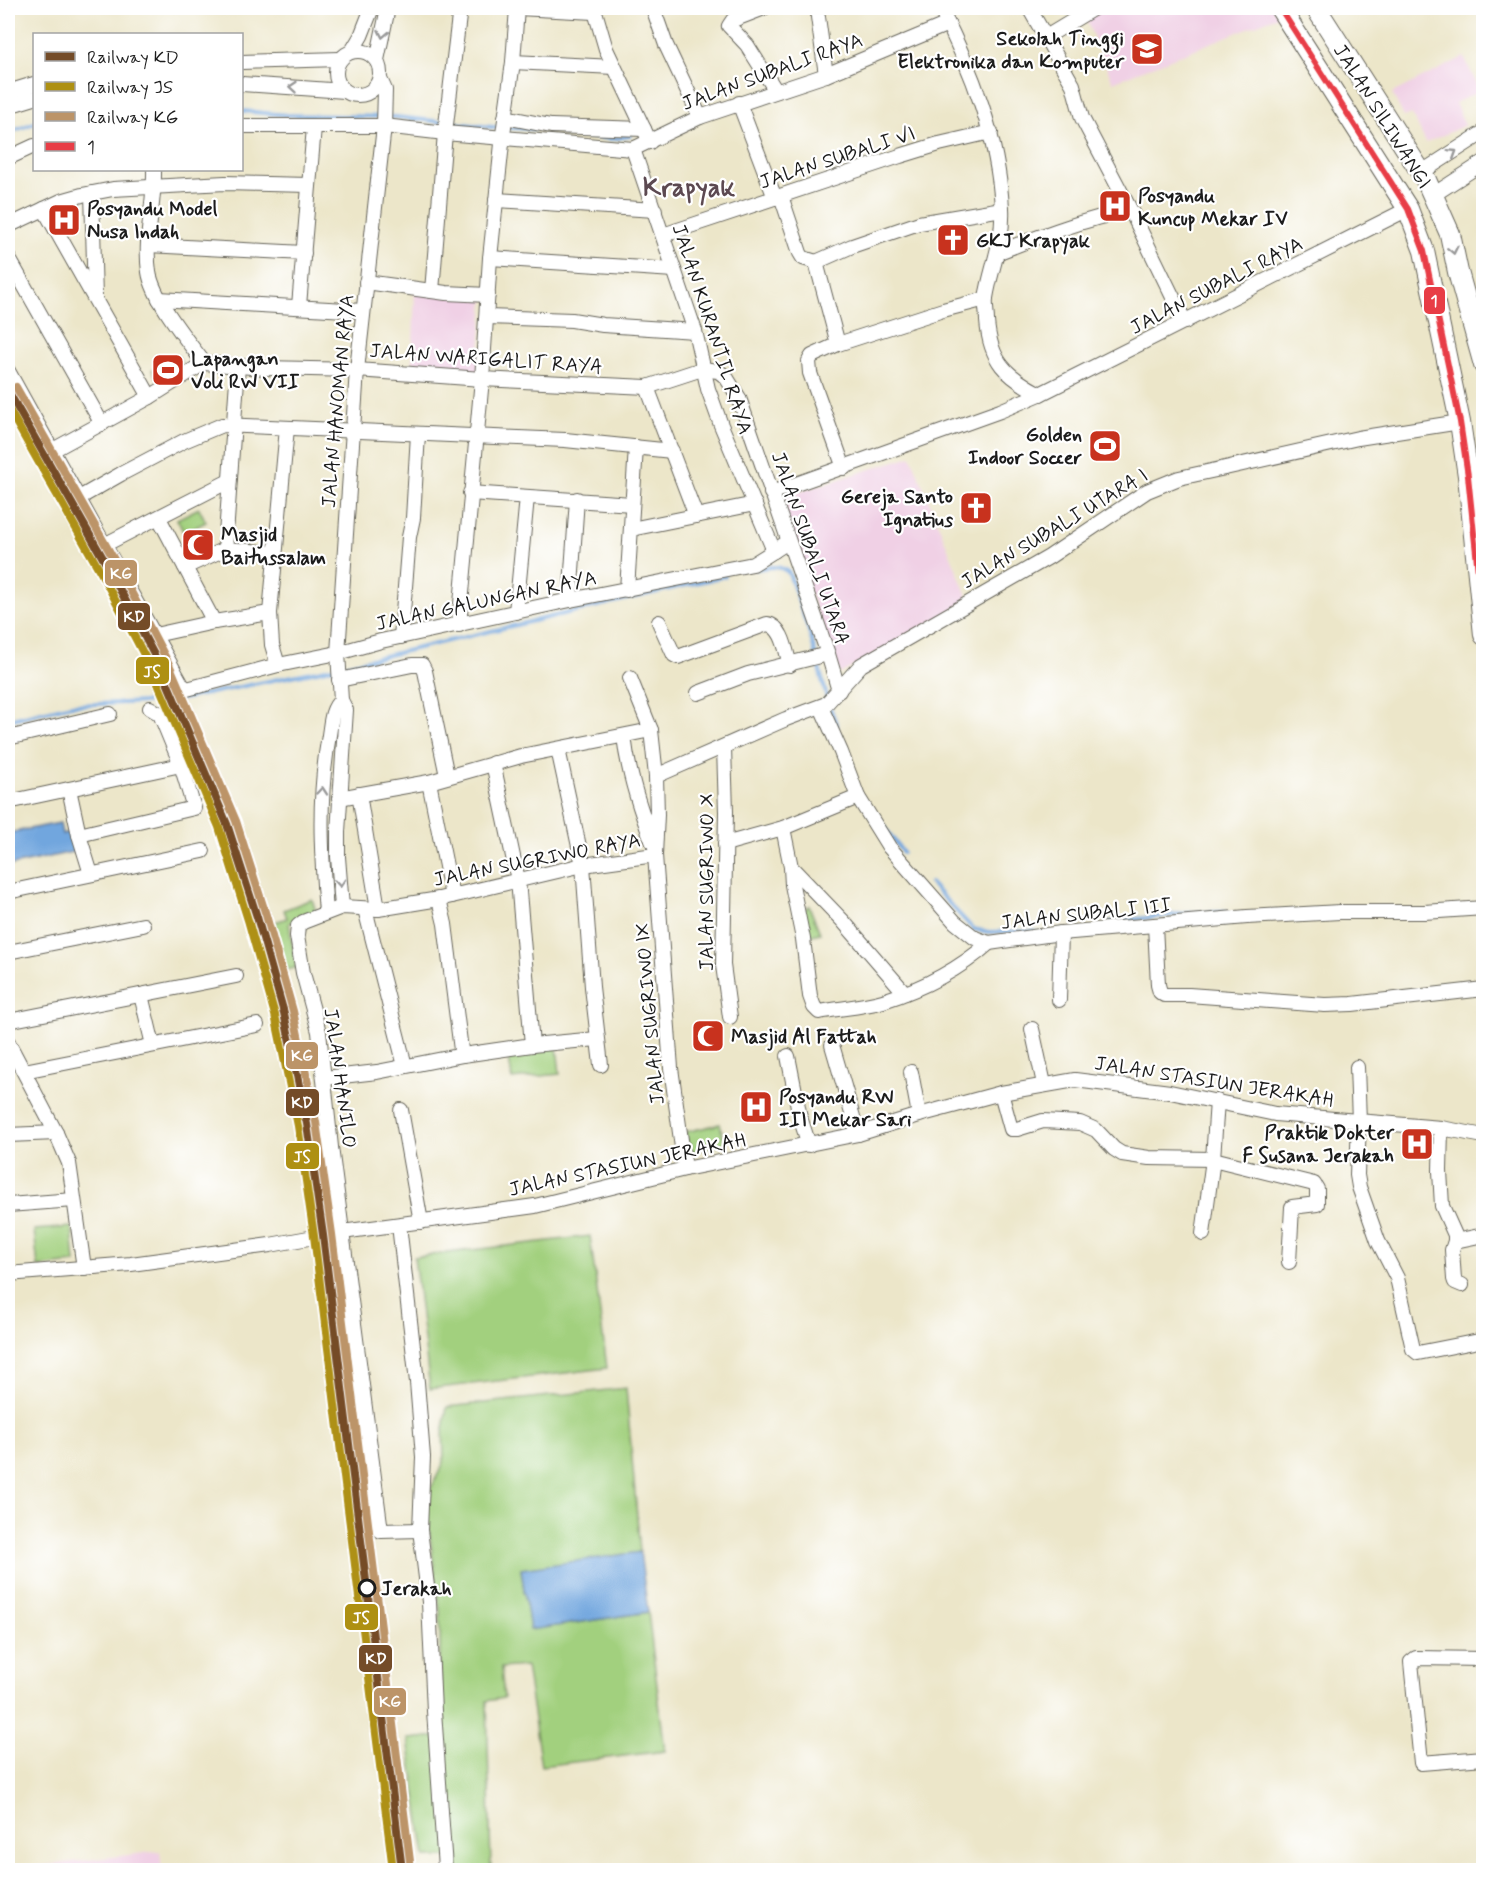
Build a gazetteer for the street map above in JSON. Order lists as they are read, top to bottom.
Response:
{
  "streets": {
    "highway": ["JALAN SILIWANGI"],
    "street": [
      "JALAN SUBALI RAYA",
      "JALAN SUBALI VI",
      "JALAN KURANTIL RAYA",
      "JALAN WARIGALIT RAYA",
      "JALAN HANOMAN RAYA",
      "JALAN SUBALI UTARA I",
      "JALAN SUBALI UTARA",
      "JALAN GALUNGAN RAYA",
      "JALAN SUGRIWO RAYA",
      "JALAN SUGRIWO X",
      "JALAN SUBALI III",
      "JALAN SUGRIWO IX",
      "JALAN HANILO",
      "JALAN STASIUN JERAKAH"
    ]
  },
  "crossings": [
    ["JALAN SUBALI RAYA", "JALAN SILIWANGI"],
    ["JALAN SUBALI RAYA", "JALAN KURANTIL RAYA"],
    ["JALAN SUBALI RAYA", "JALAN HANOMAN RAYA"],
    ["JALAN SUBALI RAYA", "JALAN SUBALI UTARA"],
    ["JALAN SILIWANGI", "JALAN SUBALI UTARA I"],
    ["JALAN SUBALI VI", "JALAN KURANTIL RAYA"],
    ["JALAN KURANTIL RAYA", "JALAN WARIGALIT RAYA"],
    ["JALAN KURANTIL RAYA", "JALAN SUBALI UTARA"],
    ["JALAN KURANTIL RAYA", "JALAN GALUNGAN RAYA"],
    ["JALAN WARIGALIT RAYA", "JALAN HANOMAN RAYA"],
    ["JALAN WARIGALIT RAYA", "JALAN SUBALI UTARA"],
    ["JALAN HANOMAN RAYA", "JALAN GALUNGAN RAYA"],
    ["JALAN SUBALI UTARA I", "JALAN SUBALI UTARA"],
    ["JALAN SUBALI UTARA I", "JALAN SUBALI III"],
    ["JALAN SUBALI UTARA", "JALAN GALUNGAN RAYA"],
    ["JALAN SUBALI UTARA", "JALAN SUBALI III"],
    ["JALAN SUGRIWO RAYA", "JALAN SUGRIWO IX"],
    ["JALAN SUGRIWO RAYA", "JALAN HANILO"],
    ["JALAN SUGRIWO IX", "JALAN STASIUN JERAKAH"],
    ["JALAN HANILO", "JALAN STASIUN JERAKAH"]
  ],
  "districts": ["Krapyak"],
  "places": {
    "school or university": ["Sekolah Tinggi Elektronika dan Komputer"],
    "hospital": [
      "Posyandu Kuncup Mekar IV",
      "Posyandu Model Nusa Indah",
      "Posyandu RW III Mekar Sari",
      "Praktik Dokter F Susana Jerakah"
    ],
    "church": ["GKJ Krapyak", "Gereja Santo Ignatius"],
    "sports": ["Lapangan Voli RW VII", "Golden Indoor Soccer"],
    "mosque": ["Masjid Baitussalam", "Masjid Al Fattah"],
    "other": ["Jerakah"]
  },
  "lines": [
    "transit line 1",
    "rail line KG",
    "rail line KD",
    "rail line JS"
  ],
  "legend": [
    "Railway KD",
    "Railway JS",
    "Railway KG",
    "1"
  ]
}
